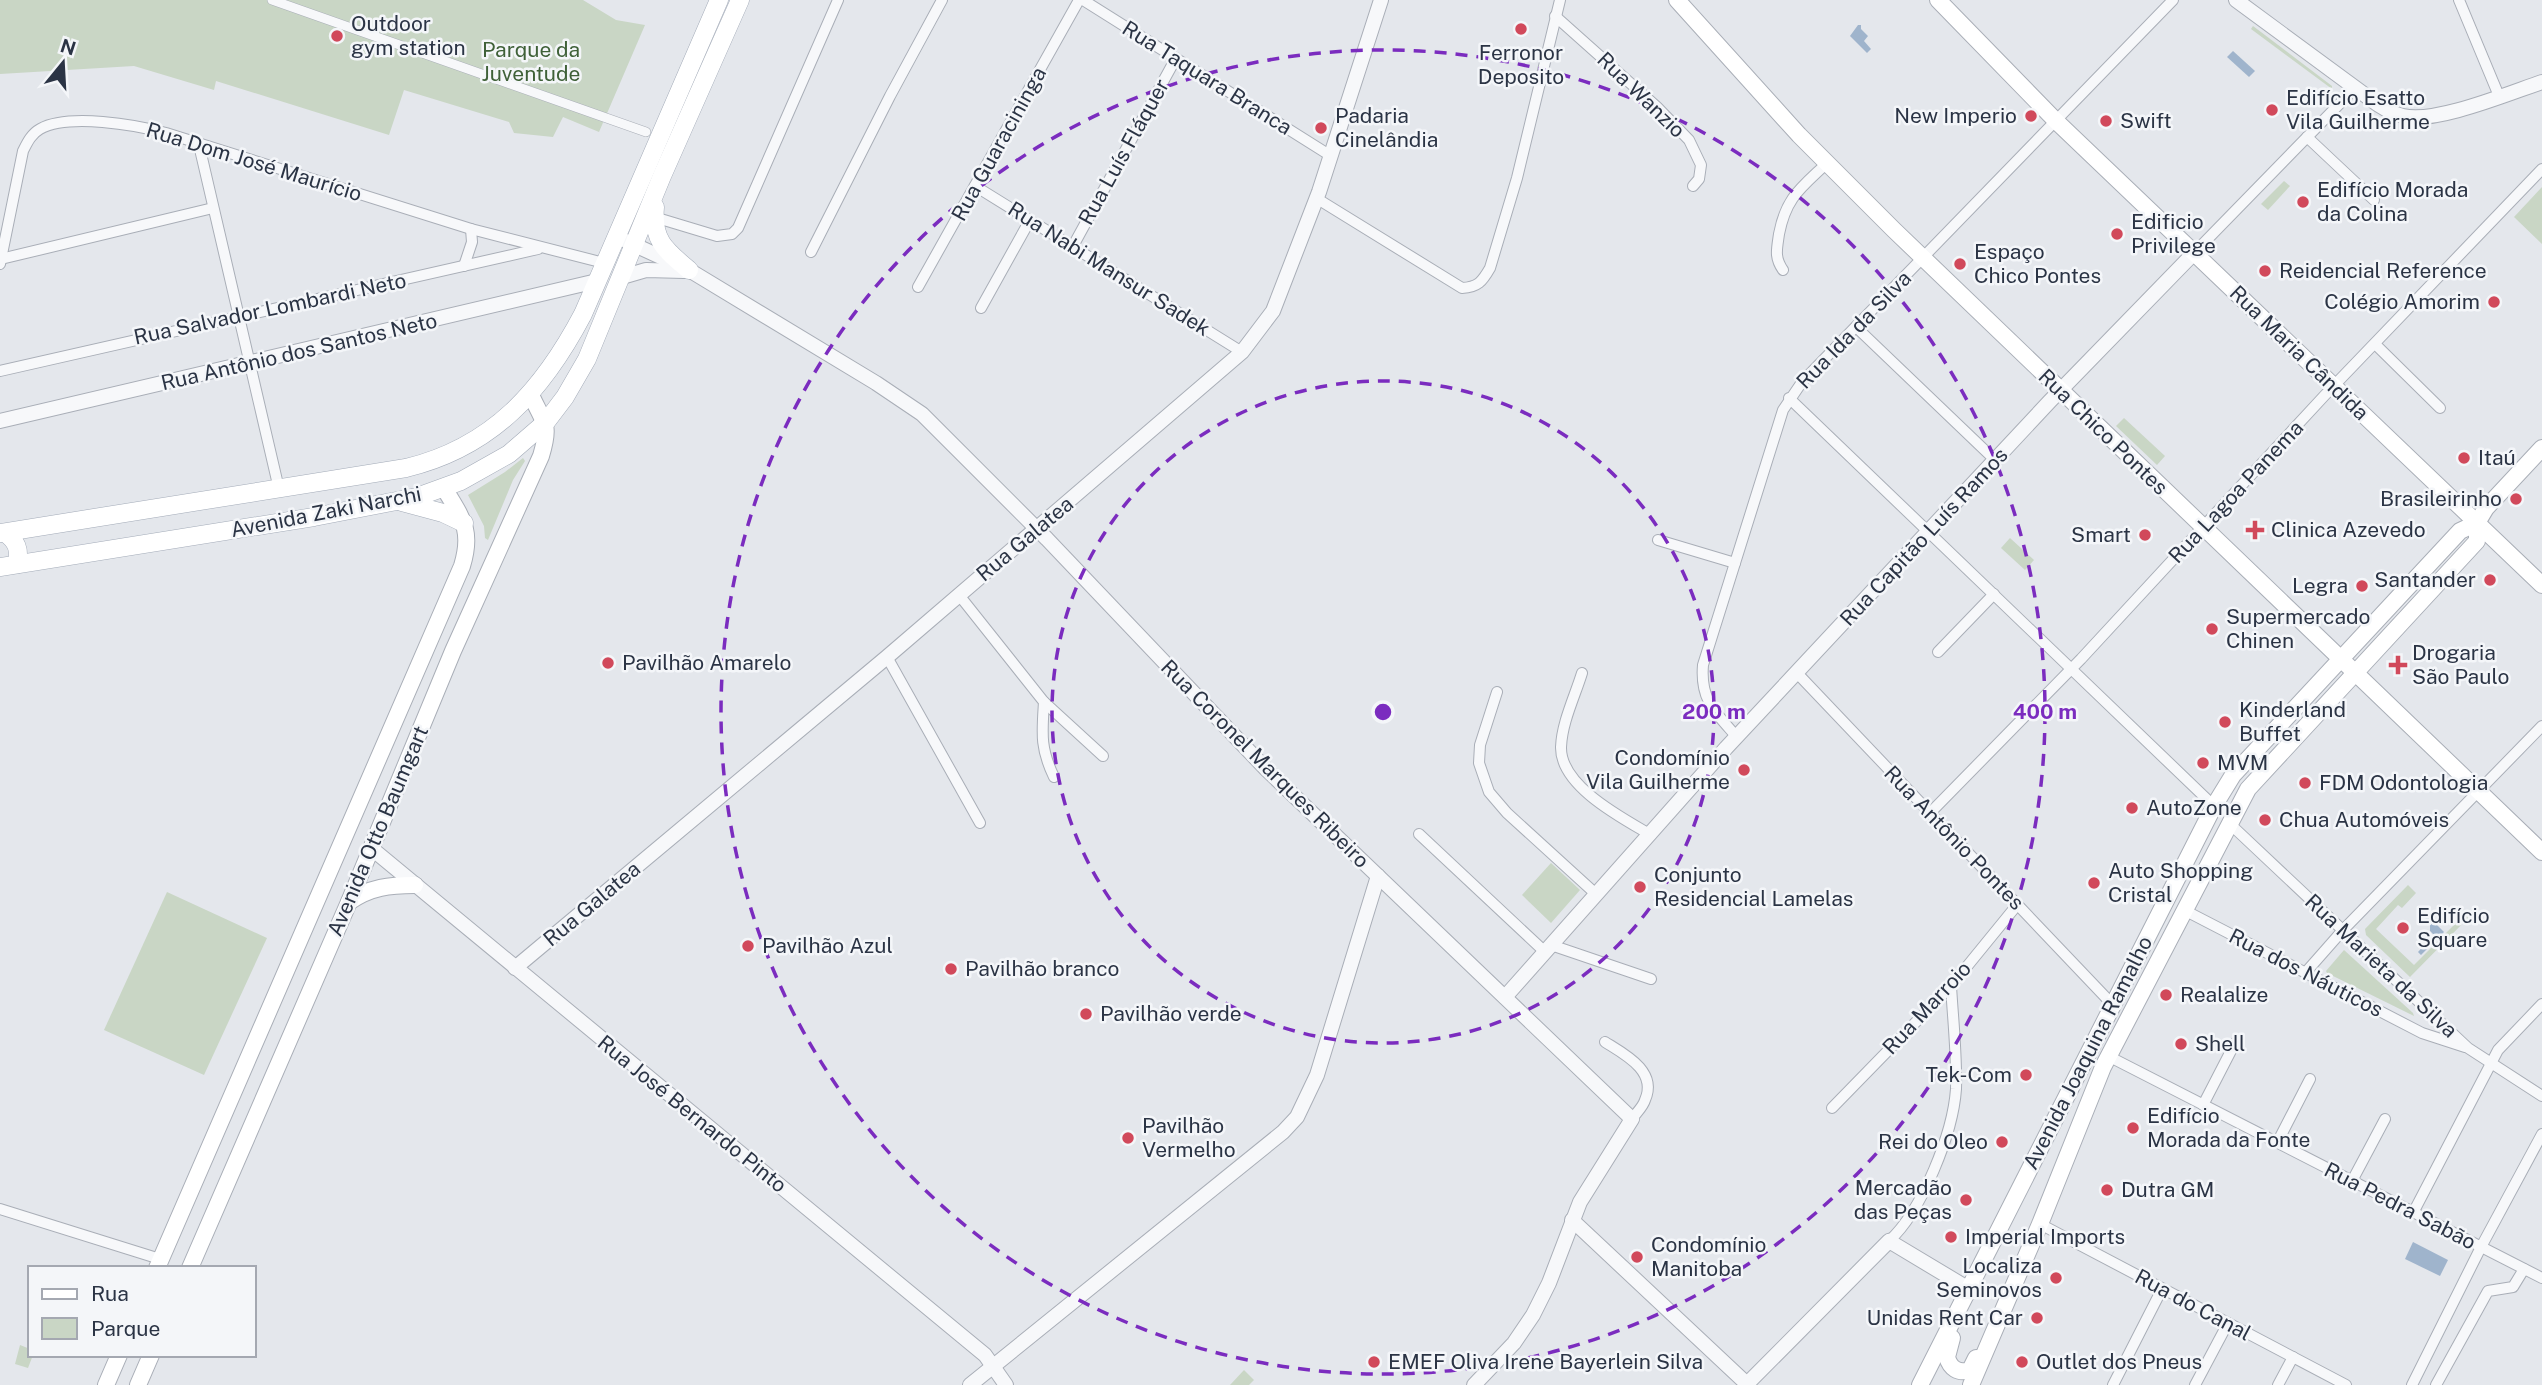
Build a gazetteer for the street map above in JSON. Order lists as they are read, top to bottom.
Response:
{
  "streets": {
    "main road": [
      "Rua Maria Cândida",
      "Rua Chico Pontes",
      "Avenida Zaki Narchi",
      "Avenida Otto Baumgart",
      "Avenida Joaquina Ramalho"
    ],
    "street": [
      "Rua Taquara Branca",
      "Rua Wanzio",
      "Rua Guaracininga",
      "Rua Luís Fláquer",
      "Rua Dom José Maurício",
      "Rua Nabi Mansur Sadek",
      "Rua Salvador Lombardi Neto",
      "Rua Ida da Silva",
      "Rua Antônio dos Santos Neto",
      "Rua Lagoa Panema",
      "Rua Capitão Luís Ramos",
      "Rua Galatea",
      "Rua Coronel Marques Ribeiro",
      "Rua Antônio Pontes",
      "Rua Marieta da Silva",
      "Rua dos Náuticos",
      "Rua Marroio",
      "Rua José Bernardo Pinto",
      "Rua Pedra Sabão",
      "Rua do Canal"
    ]
  },
  "crossings": [
    ["Rua Taquara Branca", "Rua Guaracininga"],
    ["Rua Taquara Branca", "Rua Luís Fláquer"],
    ["Rua Taquara Branca", "Rua Galatea"],
    ["Rua Guaracininga", "Rua Nabi Mansur Sadek"],
    ["Rua Luís Fláquer", "Rua Nabi Mansur Sadek"],
    ["Rua Dom José Maurício", "Rua Salvador Lombardi Neto"],
    ["Rua Dom José Maurício", "Avenida Zaki Narchi"],
    ["Rua Nabi Mansur Sadek", "Rua Galatea"],
    ["Rua Ida da Silva", "Rua Maria Cândida"],
    ["Rua Ida da Silva", "Rua Chico Pontes"],
    ["Rua Ida da Silva", "Rua Capitão Luís Ramos"],
    ["Rua Antônio dos Santos Neto", "Avenida Zaki Narchi"],
    ["Rua Maria Cândida", "Rua Lagoa Panema"],
    ["Rua Maria Cândida", "Rua Capitão Luís Ramos"],
    ["Rua Maria Cândida", "Avenida Joaquina Ramalho"],
    ["Rua Chico Pontes", "Rua Lagoa Panema"],
    ["Rua Chico Pontes", "Rua Capitão Luís Ramos"],
    ["Rua Chico Pontes", "Avenida Joaquina Ramalho"],
    ["Rua Lagoa Panema", "Rua Antônio Pontes"],
    ["Avenida Zaki Narchi", "Rua Coronel Marques Ribeiro"],
    ["Avenida Zaki Narchi", "Avenida Otto Baumgart"],
    ["Rua Capitão Luís Ramos", "Rua Antônio Pontes"],
    ["Rua Galatea", "Rua Coronel Marques Ribeiro"],
    ["Rua Galatea", "Rua José Bernardo Pinto"],
    ["Rua Coronel Marques Ribeiro", "Rua José Bernardo Pinto"],
    ["Avenida Otto Baumgart", "Rua José Bernardo Pinto"],
    ["Rua Antônio Pontes", "Rua Marroio"],
    ["Rua Antônio Pontes", "Avenida Joaquina Ramalho"],
    ["Rua Marieta da Silva", "Rua dos Náuticos"],
    ["Rua Marieta da Silva", "Avenida Joaquina Ramalho"],
    ["Rua dos Náuticos", "Avenida Joaquina Ramalho"],
    ["Avenida Joaquina Ramalho", "Rua Pedra Sabão"],
    ["Avenida Joaquina Ramalho", "Rua do Canal"]
  ],
  "parks": ["Parque da Juventude"],
  "places": {
    "other": [
      "Ferronor Deposito",
      "Outdoor gym station",
      "Edifício Esatto Vila Guilherme",
      "New Imperio",
      "Swift",
      "Padaria Cinelândia",
      "Edifício Morada da Colina",
      "Edificio Privilege",
      "Espaço Chico Pontes",
      "Reidencial Reference",
      "Colégio Amorim",
      "Itaú",
      "Brasileirinho",
      "Smart",
      "Santander",
      "Legra",
      "Supermercado Chinen",
      "Pavilhão Amarelo",
      "Kinderland Buffet",
      "MVM",
      "Condomínio Vila Guilherme",
      "FDM Odontologia",
      "AutoZone",
      "Chua Automóveis",
      "Auto Shopping Cristal",
      "Conjunto Residencial Lamelas",
      "Edifício Square",
      "Pavilhão Azul",
      "Pavilhão branco",
      "Realalize",
      "Pavilhão verde",
      "Shell",
      "Tek-Com",
      "Edifício Morada da Fonte",
      "Pavilhão Vermelho",
      "Rei do Oleo",
      "Dutra GM",
      "Mercadão das Peças",
      "Imperial Imports",
      "Condomínio Manitoba",
      "Localiza Seminovos",
      "Unidas Rent Car",
      "EMEF Oliva Irene Bayerlein Silva",
      "Outlet dos Pneus"
    ],
    "health": ["Clinica Azevedo", "Drogaria São Paulo"]
  },
  "legend": ["Rua", "Parque"],
  "north": "top",
  "rings": ["200 m", "400 m"]
}
